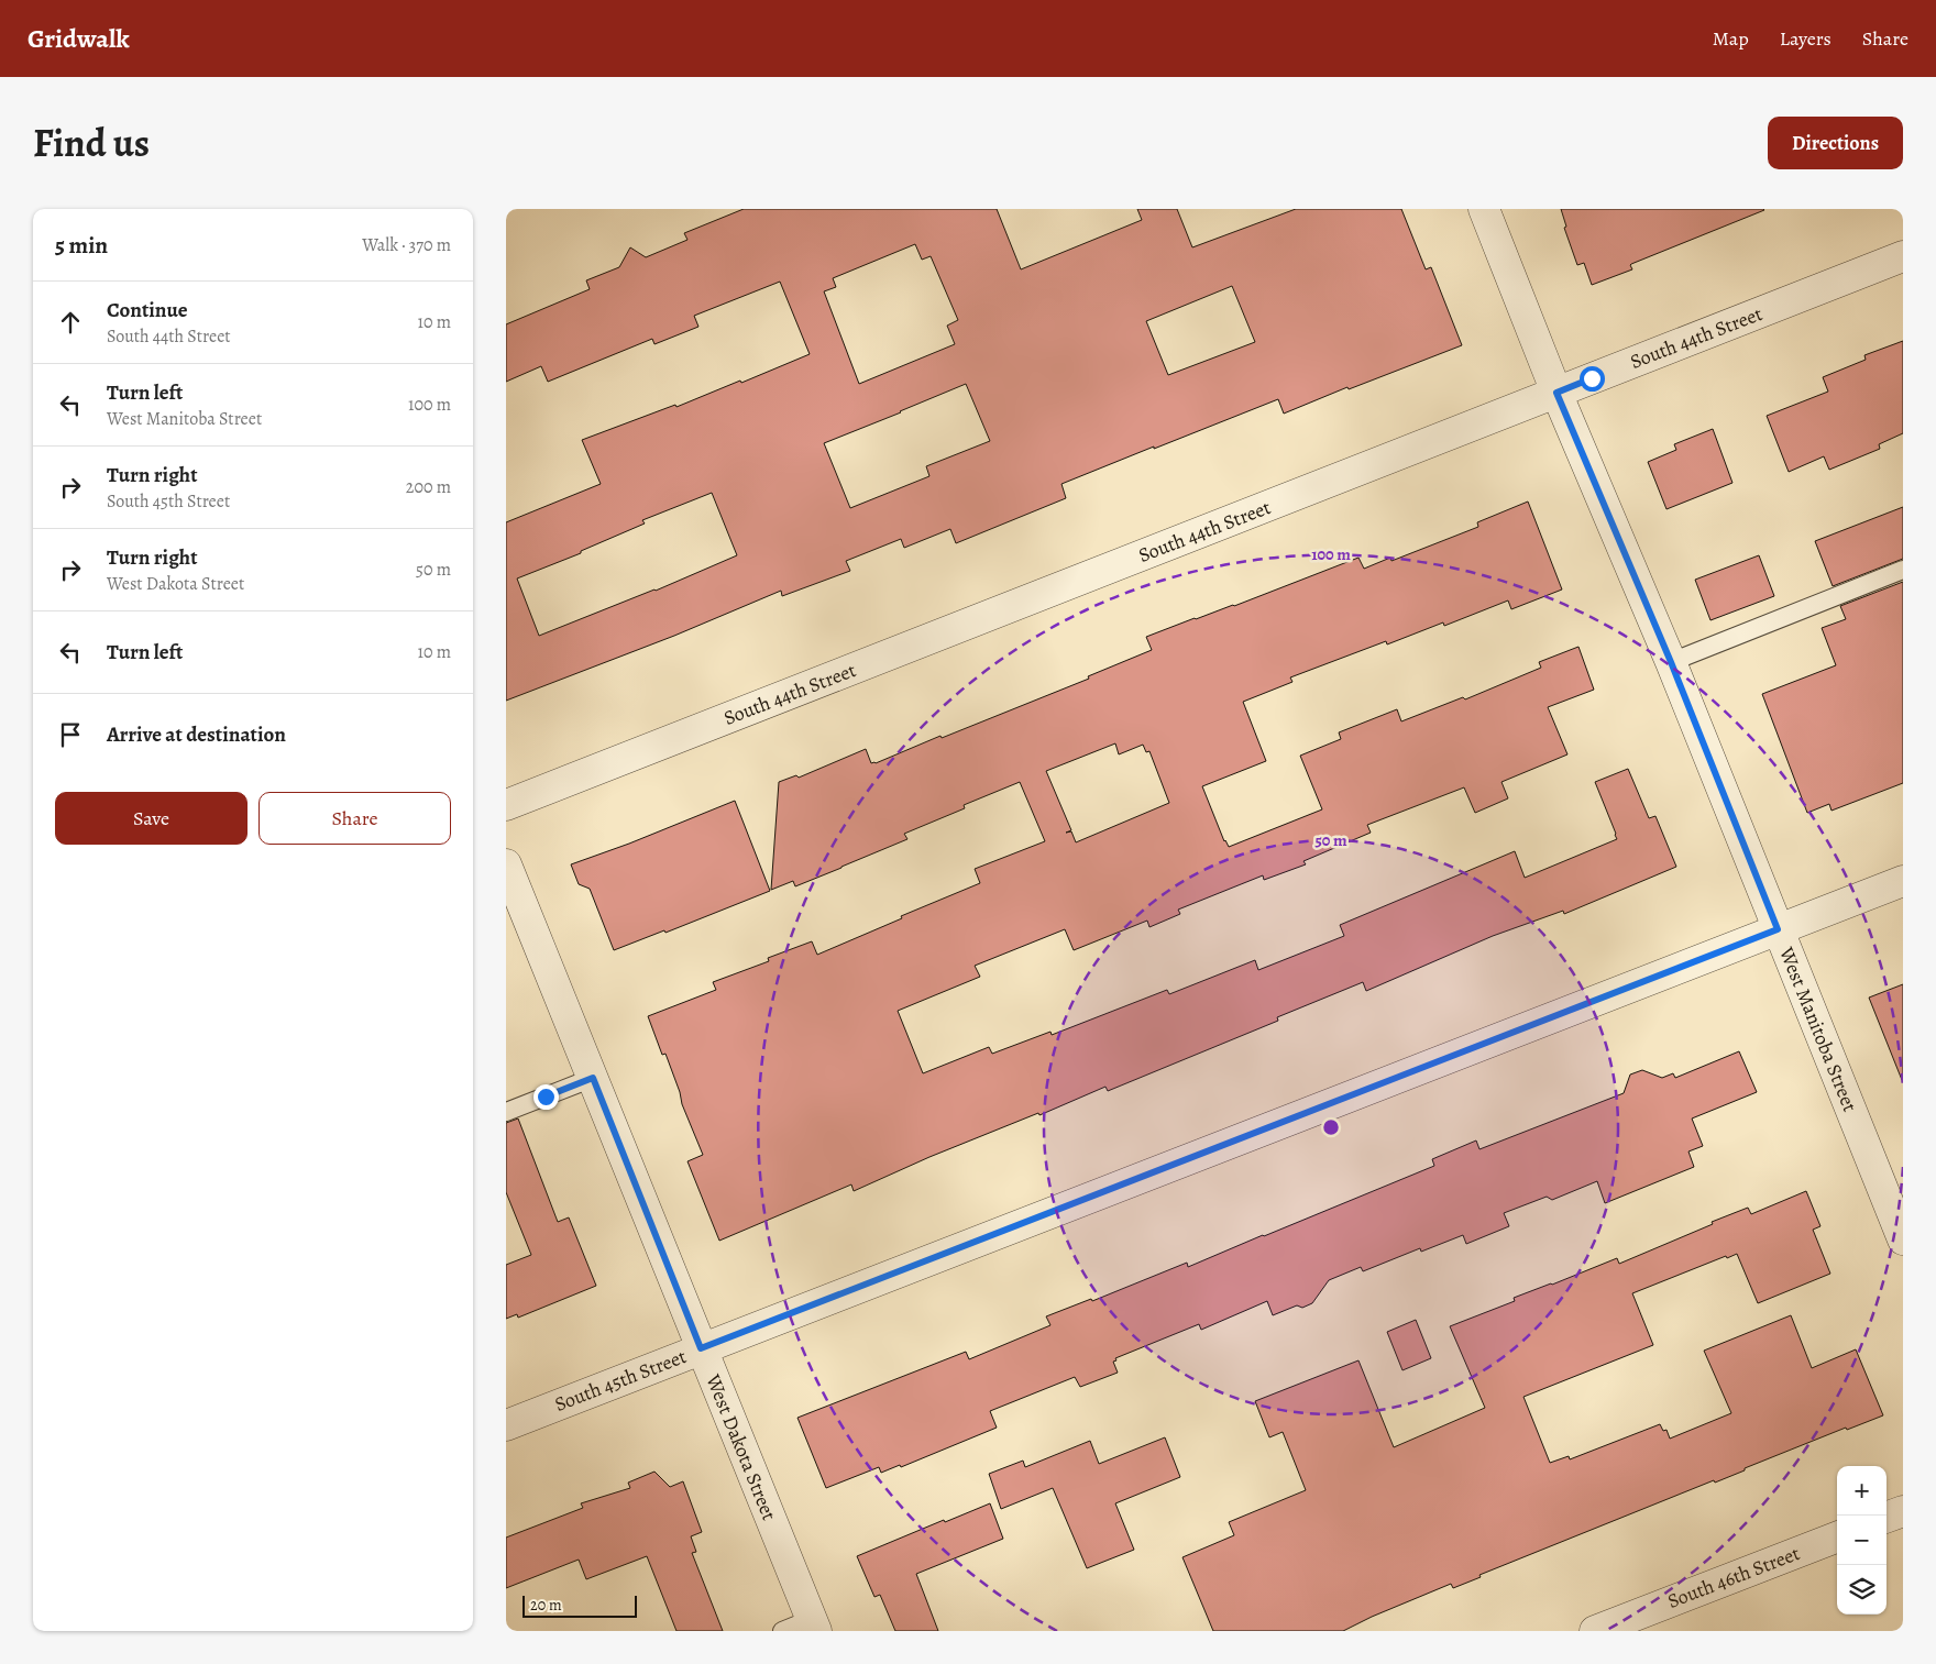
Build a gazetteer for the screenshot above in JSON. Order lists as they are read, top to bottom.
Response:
{
  "streets": {
    "street": [
      "South 44th Street",
      "West Manitoba Street",
      "South 45th Street",
      "West Dakota Street",
      "South 46th Street"
    ]
  },
  "crossings": [
    ["South 44th Street", "West Manitoba Street"],
    ["West Manitoba Street", "South 45th Street"],
    ["South 45th Street", "West Dakota Street"]
  ],
  "scale_bar": "20 m",
  "page": {
    "header": "Gridwalk",
    "nav": ["Map", "Layers", "Share"],
    "title": "Find us",
    "buttons": [
      "Directions",
      ["Save", "Share"]
    ],
    "heading": ["5 min", "Walk · 370 m"],
    "list": [
      ["Continue", "South 44th Street", "10 m"],
      ["Turn left", "West Manitoba Street", "100 m"],
      ["Turn right", "South 45th Street", "200 m"],
      ["Turn right", "West Dakota Street", "50 m"],
      ["Turn left", "10 m"],
      "Arrive at destination"
    ],
    "map_buttons": ["+", "−"],
    "scale": "20 m"
  },
  "rings": ["100 m", "50 m"]
}
